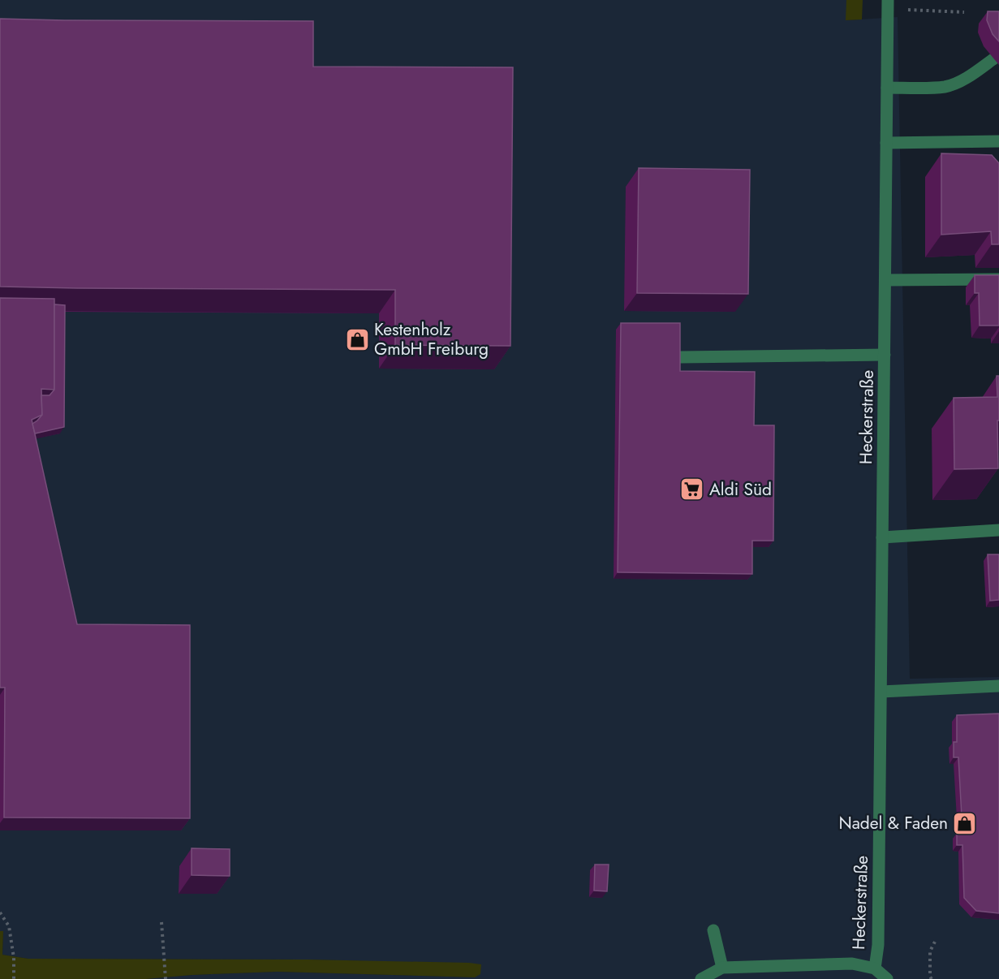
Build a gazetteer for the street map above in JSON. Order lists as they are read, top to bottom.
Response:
{
  "streets": {
    "street": ["Heckerstraße"]
  },
  "places": {
    "shop": ["Kestenholz GmbH Freiburg", "Nadel & Faden"],
    "supermarket": ["Aldi Süd"]
  }
}
